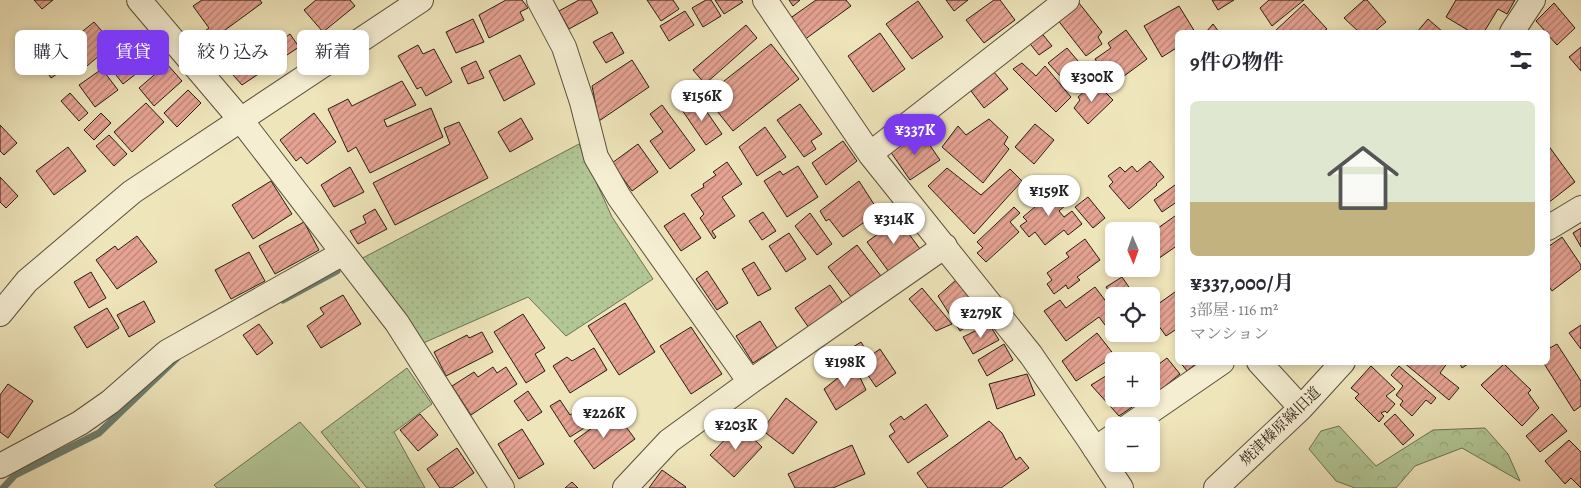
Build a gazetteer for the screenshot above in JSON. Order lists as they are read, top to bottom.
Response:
{
  "streets": {
    "street": ["焼津榛原線旧道"]
  },
  "north": "bottom",
  "page": {
    "chip": [
      "購入",
      "賃貸",
      "絞り込み",
      "新着"
    ],
    "heading": "9件の物件",
    "price": [
      "¥300K",
      "¥156K",
      "¥337K",
      "¥159K",
      "¥314K",
      "¥279K",
      "¥198K",
      "¥226K",
      "¥203K"
    ],
    "list": [
      {
        "name": "¥337,000/月",
        "note": "3部屋 · 116 m² · マンション"
      }
    ],
    "map_buttons": ["+", "−"]
  }
}
